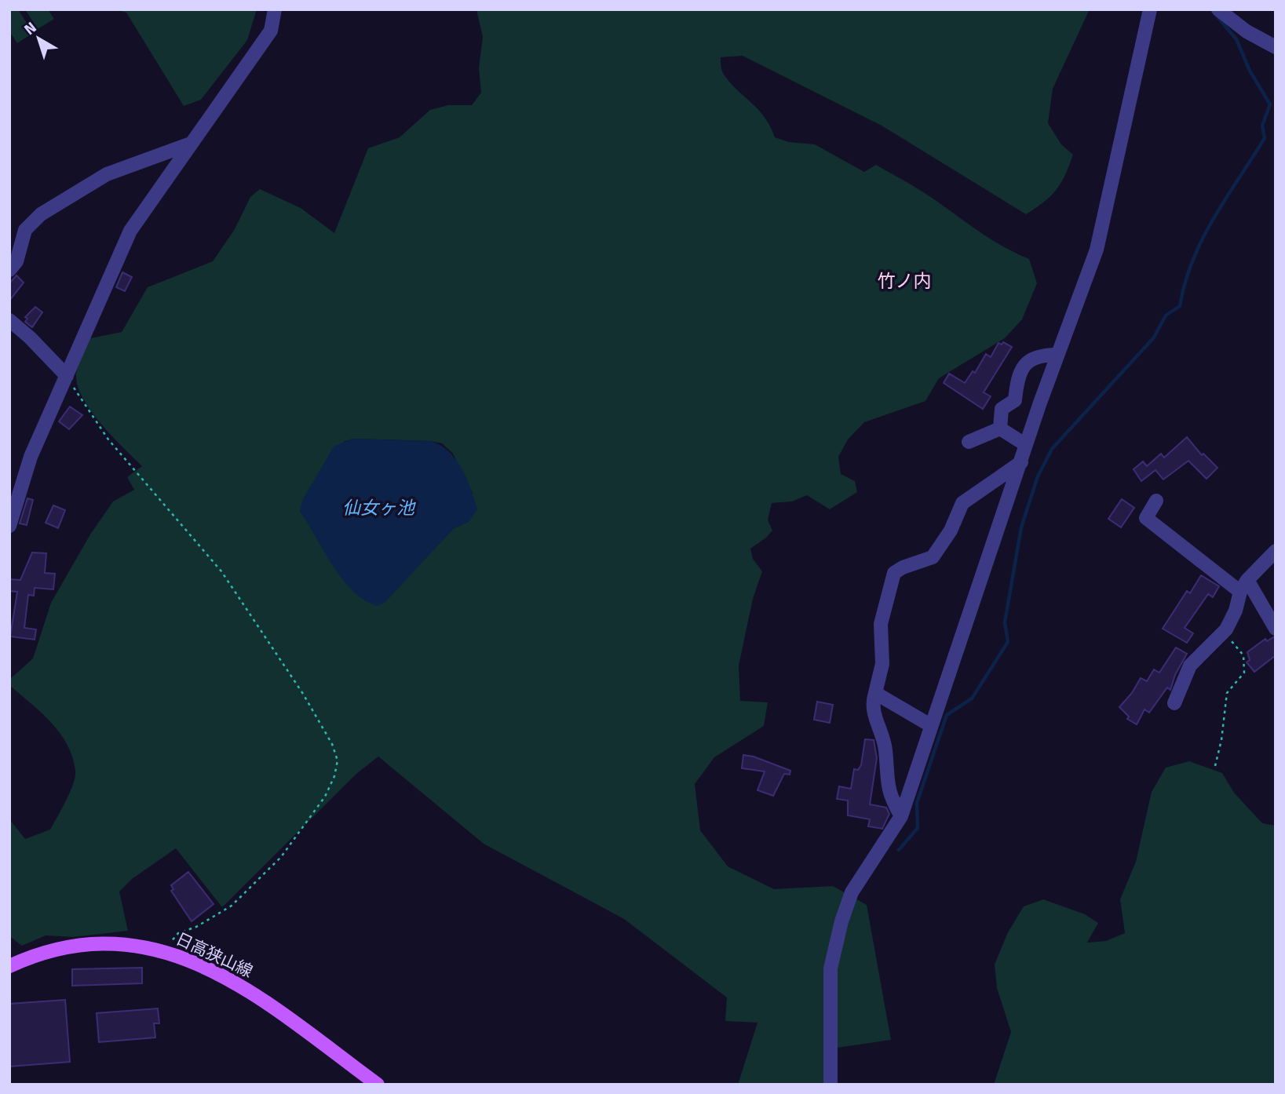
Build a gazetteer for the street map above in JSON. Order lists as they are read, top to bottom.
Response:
{
  "streets": {
    "main road": ["日高狭山線"]
  },
  "districts": ["竹ノ内"],
  "water": ["仙女ヶ池"],
  "north": "top left"
}
